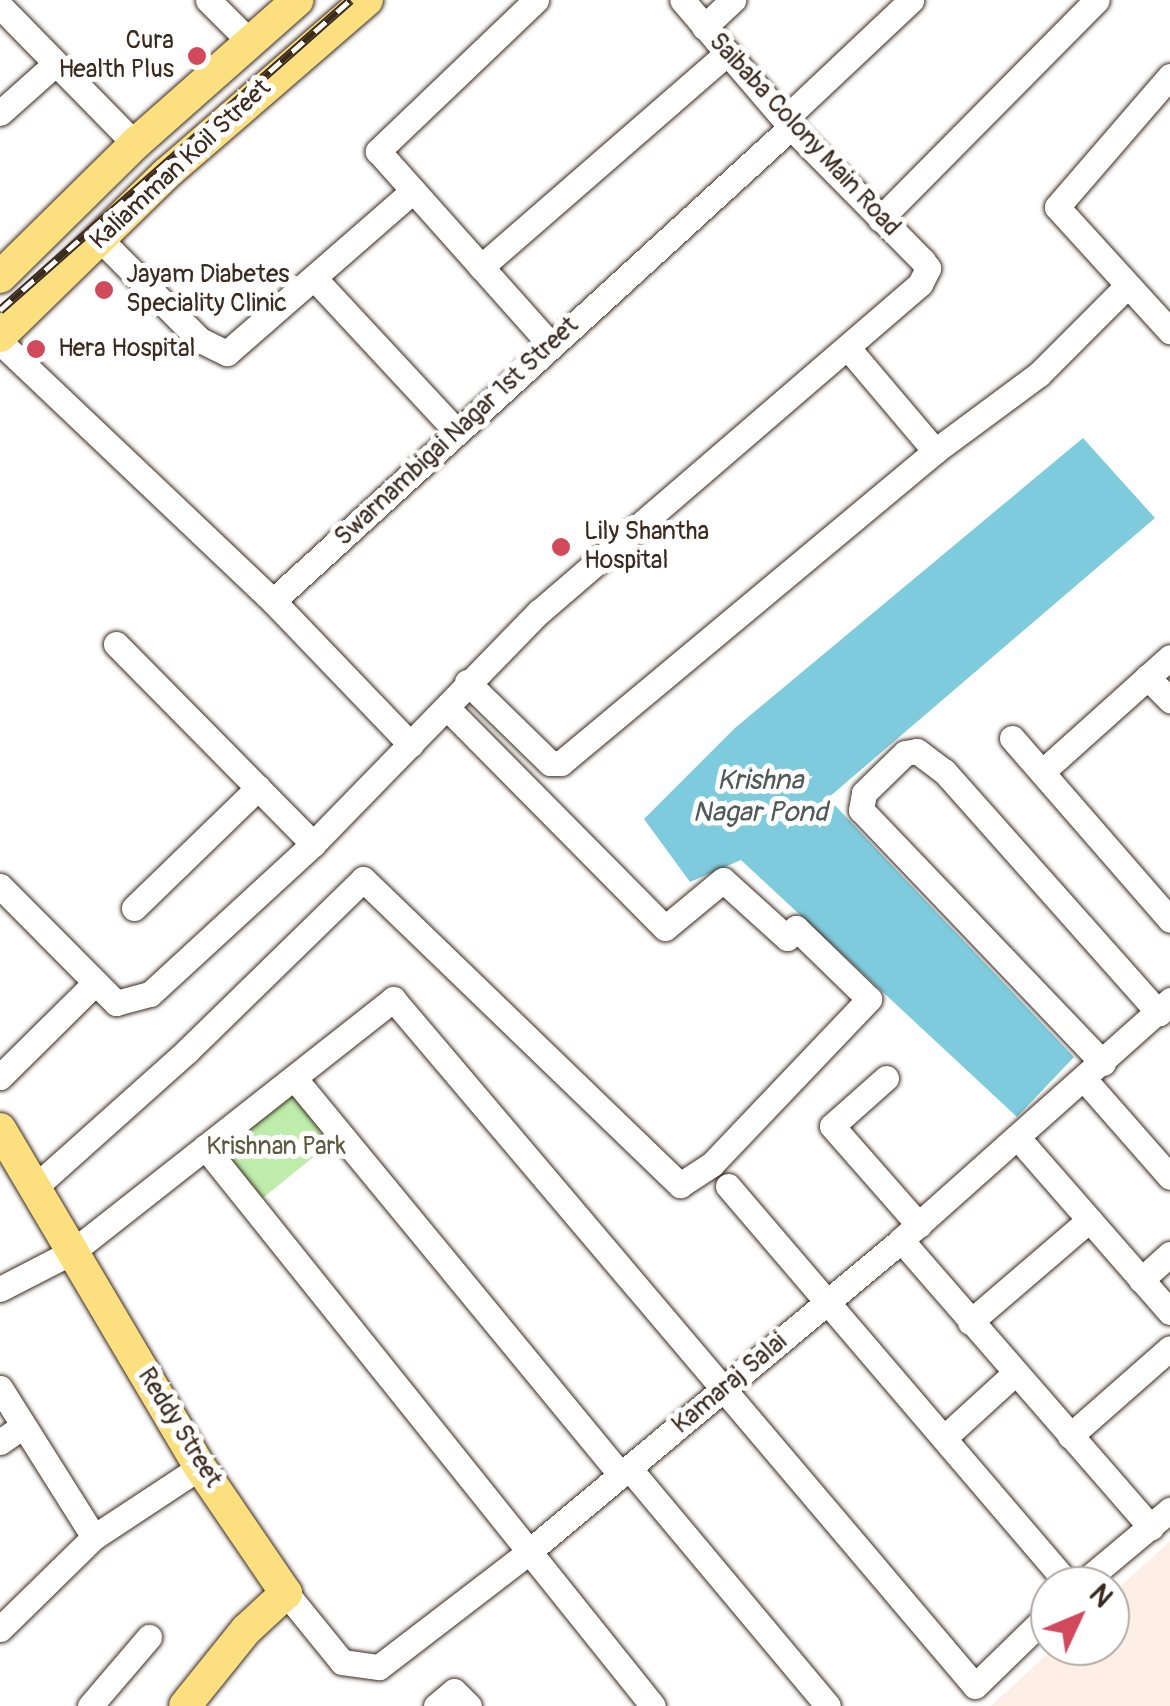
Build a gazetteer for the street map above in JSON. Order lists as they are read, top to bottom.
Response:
{
  "streets": {
    "main road": ["Kaliamman Koil Street", "Reddy Street"],
    "street": ["Saibaba Colony Main Road", "Swarnambigai Nagar 1st Street", "Kamaraj Salai"]
  },
  "crossings": [
    ["Saibaba Colony Main Road", "Swarnambigai Nagar 1st Street"],
    ["Kamaraj Salai", "Reddy Street"]
  ],
  "water": ["Krishna Nagar Pond"],
  "parks": ["Krishnan Park"],
  "places": [
    "Cura Health Plus",
    "Jayam Diabetes Speciality Clinic",
    "Hera Hospital",
    "Lily Shantha Hospital"
  ],
  "north": "top right"
}
